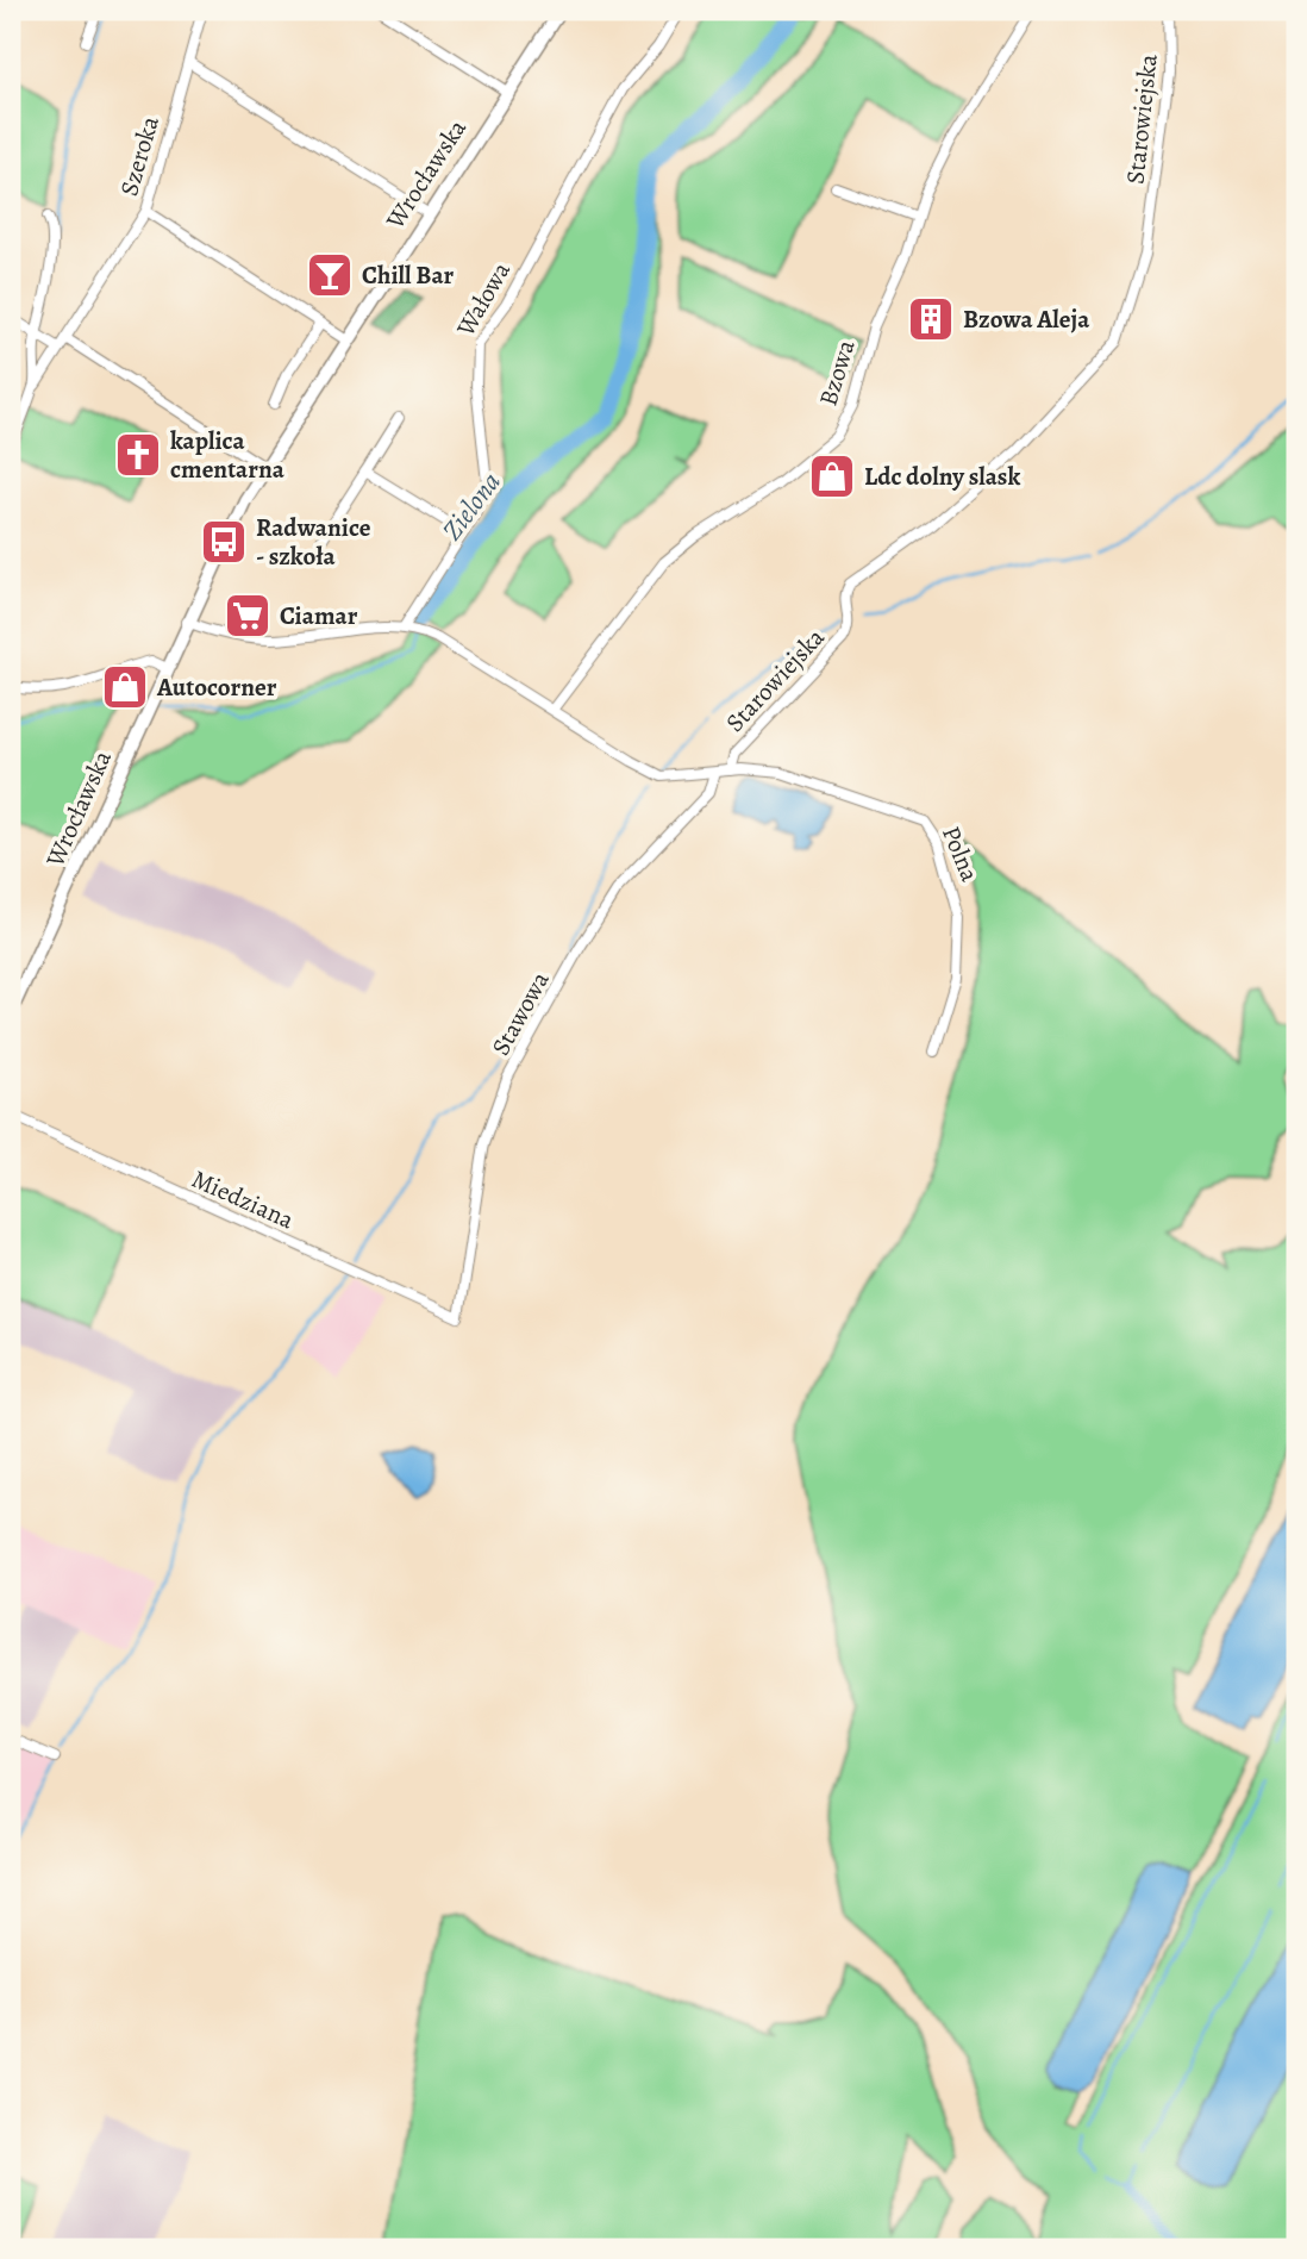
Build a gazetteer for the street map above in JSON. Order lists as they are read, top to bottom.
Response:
{
  "streets": {
    "main road": ["Wrocławska"],
    "street": [
      "Starowiejska",
      "Szeroka",
      "Wałowa",
      "Bzowa",
      "Polna",
      "Stawowa",
      "Miedziana"
    ]
  },
  "crossings": [
    ["Starowiejska", "Wrocławska"],
    ["Starowiejska", "Wałowa"],
    ["Starowiejska", "Bzowa"],
    ["Starowiejska", "Polna"],
    ["Starowiejska", "Stawowa"],
    ["Stawowa", "Miedziana"]
  ],
  "water": ["Zielona"],
  "places": {
    "bar": ["Chill Bar"],
    "building": ["Bzowa Aleja"],
    "church": ["kaplica cmentarna"],
    "shop": ["Ldc dolny slask", "Autocorner"],
    "bus stop": ["Radwanice - szkoła"],
    "supermarket": ["Ciamar"]
  }
}
